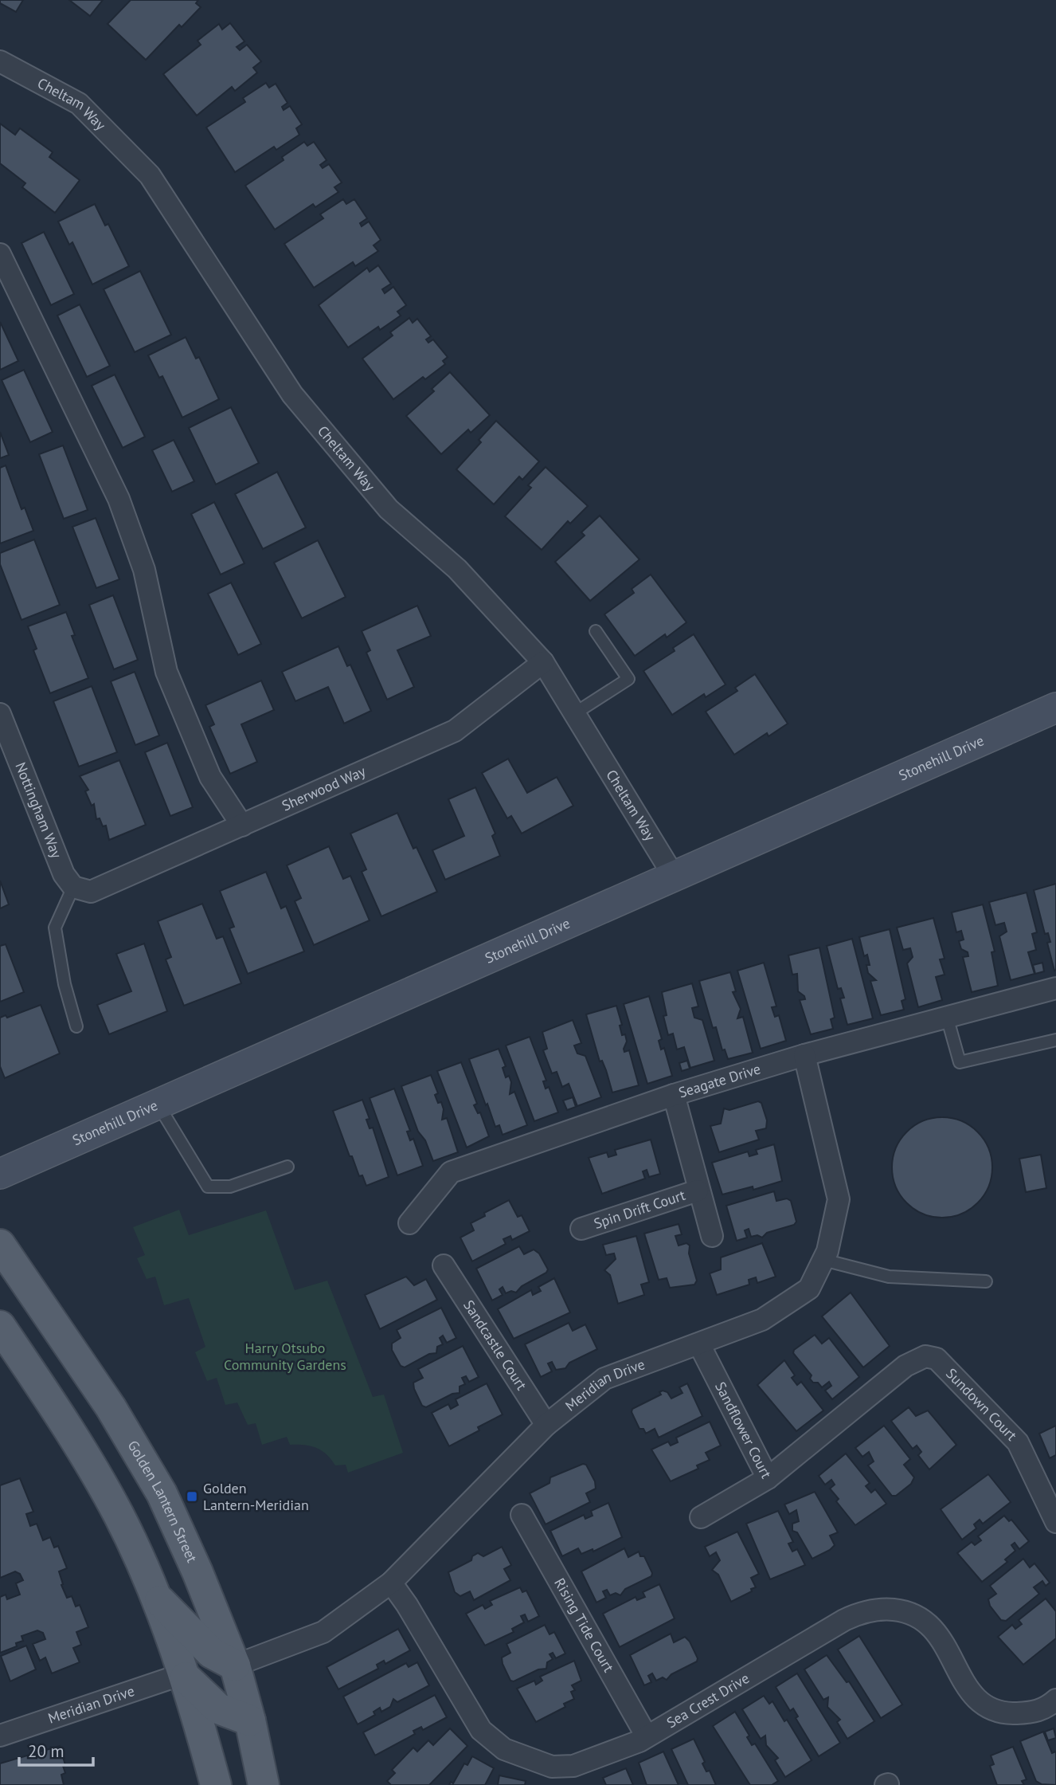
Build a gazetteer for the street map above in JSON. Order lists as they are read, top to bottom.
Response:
{
  "streets": {
    "main road": ["Stonehill Drive", "Golden Lantern Street"],
    "street": [
      "Cheltam Way",
      "Sherwood Way",
      "Nottingham Way",
      "Seagate Drive",
      "Spin Drift Court",
      "Sandcastle Court",
      "Meridian Drive",
      "Sundown Court",
      "Sandflower Court",
      "Rising Tide Court",
      "Sea Crest Drive"
    ]
  },
  "crossings": [
    ["Cheltam Way", "Stonehill Drive"],
    ["Cheltam Way", "Sherwood Way"],
    ["Sherwood Way", "Nottingham Way"],
    ["Seagate Drive", "Spin Drift Court"],
    ["Seagate Drive", "Meridian Drive"],
    ["Sandcastle Court", "Meridian Drive"],
    ["Meridian Drive", "Sandflower Court"],
    ["Meridian Drive", "Golden Lantern Street"],
    ["Meridian Drive", "Sea Crest Drive"],
    ["Sundown Court", "Sandflower Court"],
    ["Rising Tide Court", "Sea Crest Drive"]
  ],
  "parks": ["Harry Otsubo Community Gardens"],
  "places": {
    "transit": ["Golden Lantern-Meridian"]
  },
  "scale_bar": "20 m"
}
